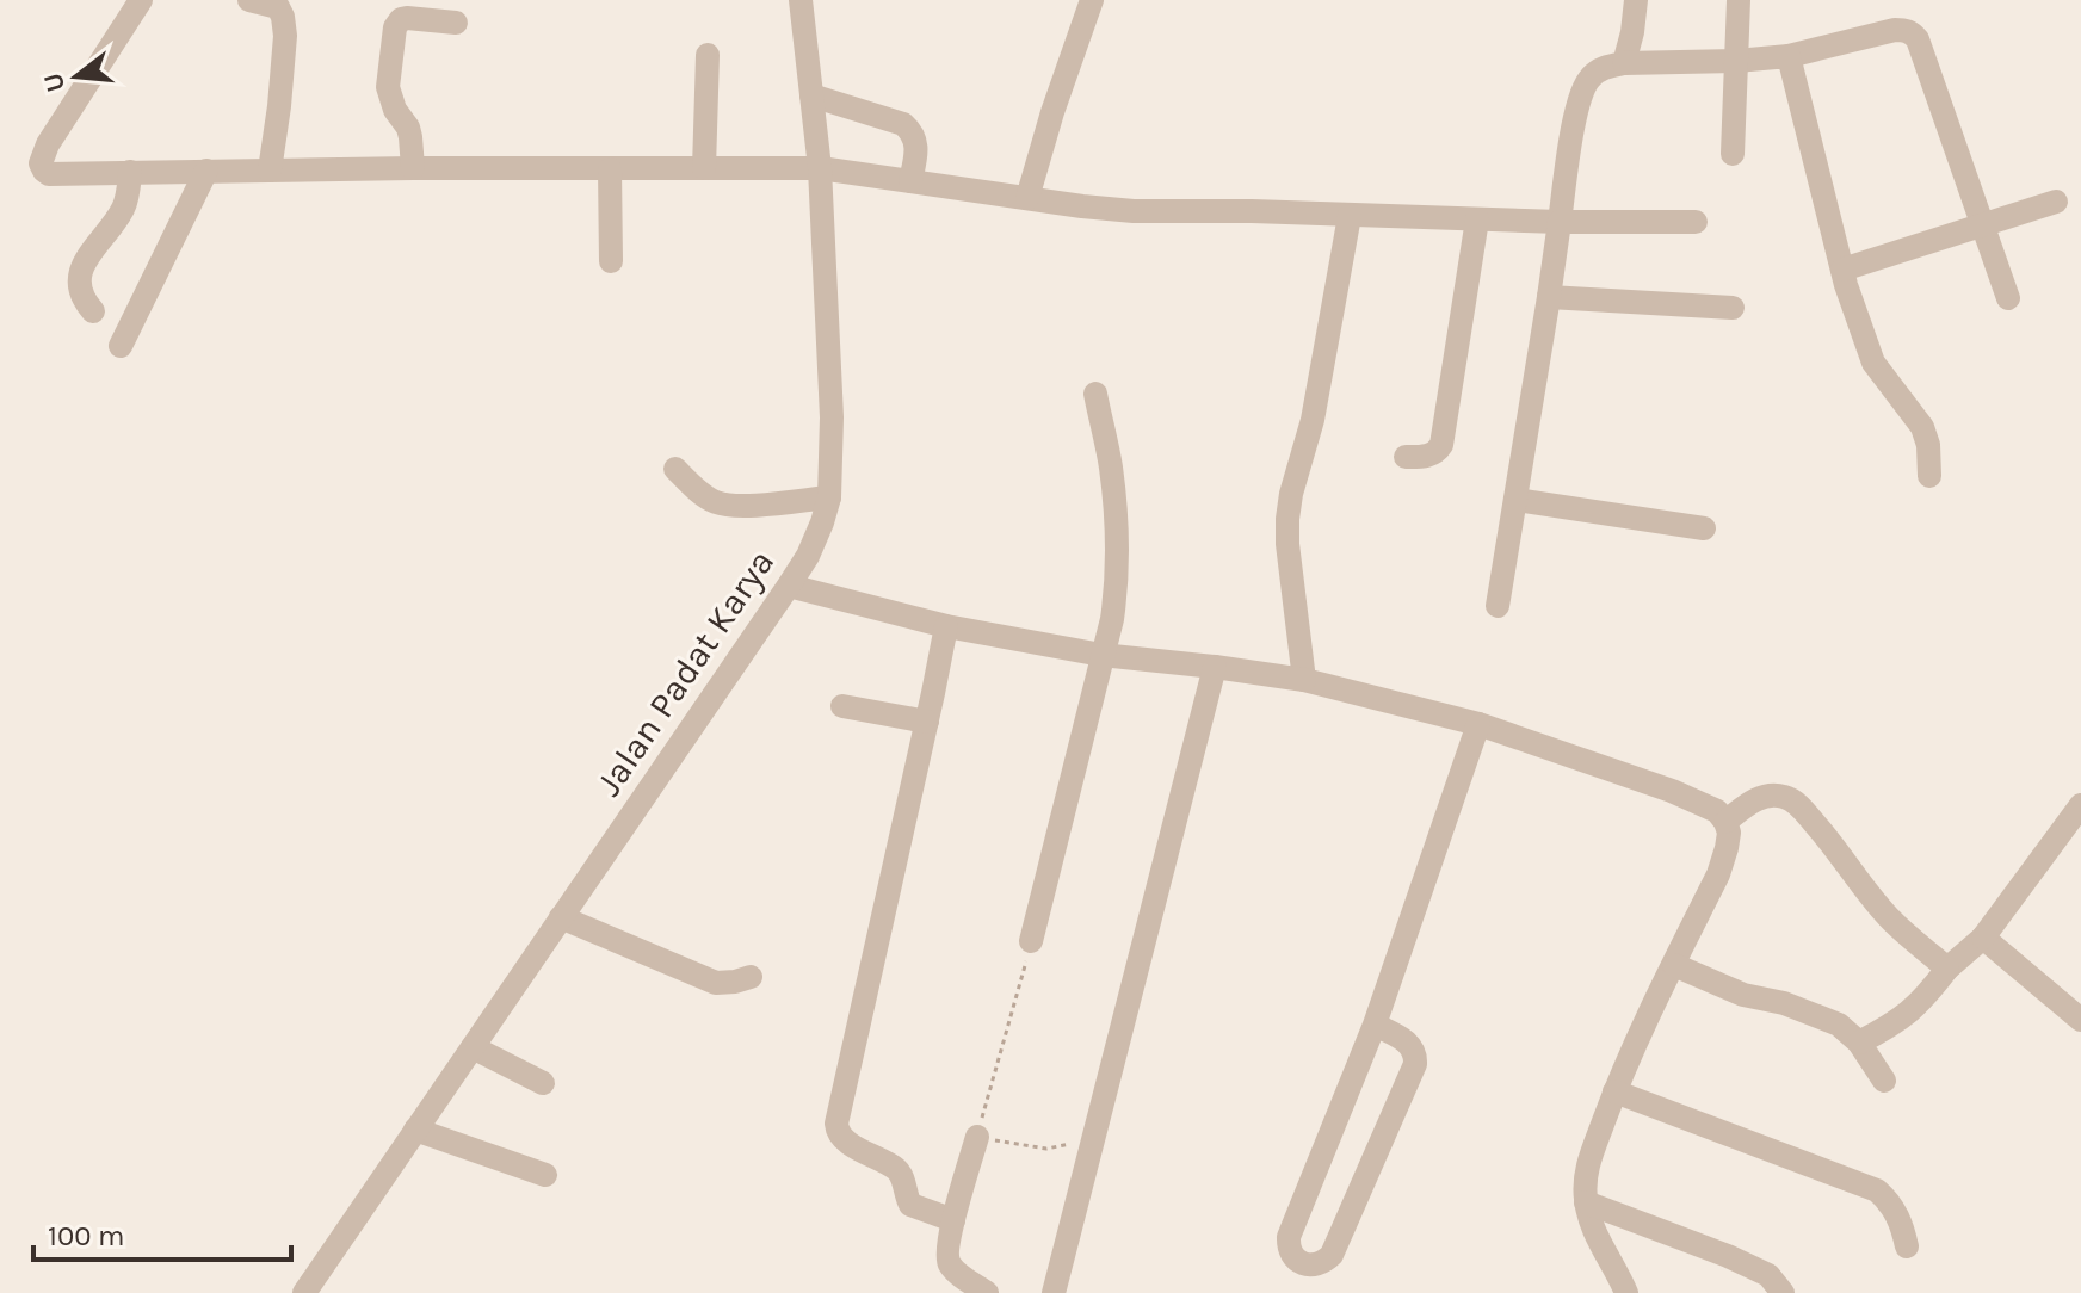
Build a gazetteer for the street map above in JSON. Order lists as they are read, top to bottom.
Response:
{
  "streets": {
    "street": ["Jalan Padat Karya"]
  },
  "scale_bar": "100 m",
  "north": "left"
}
